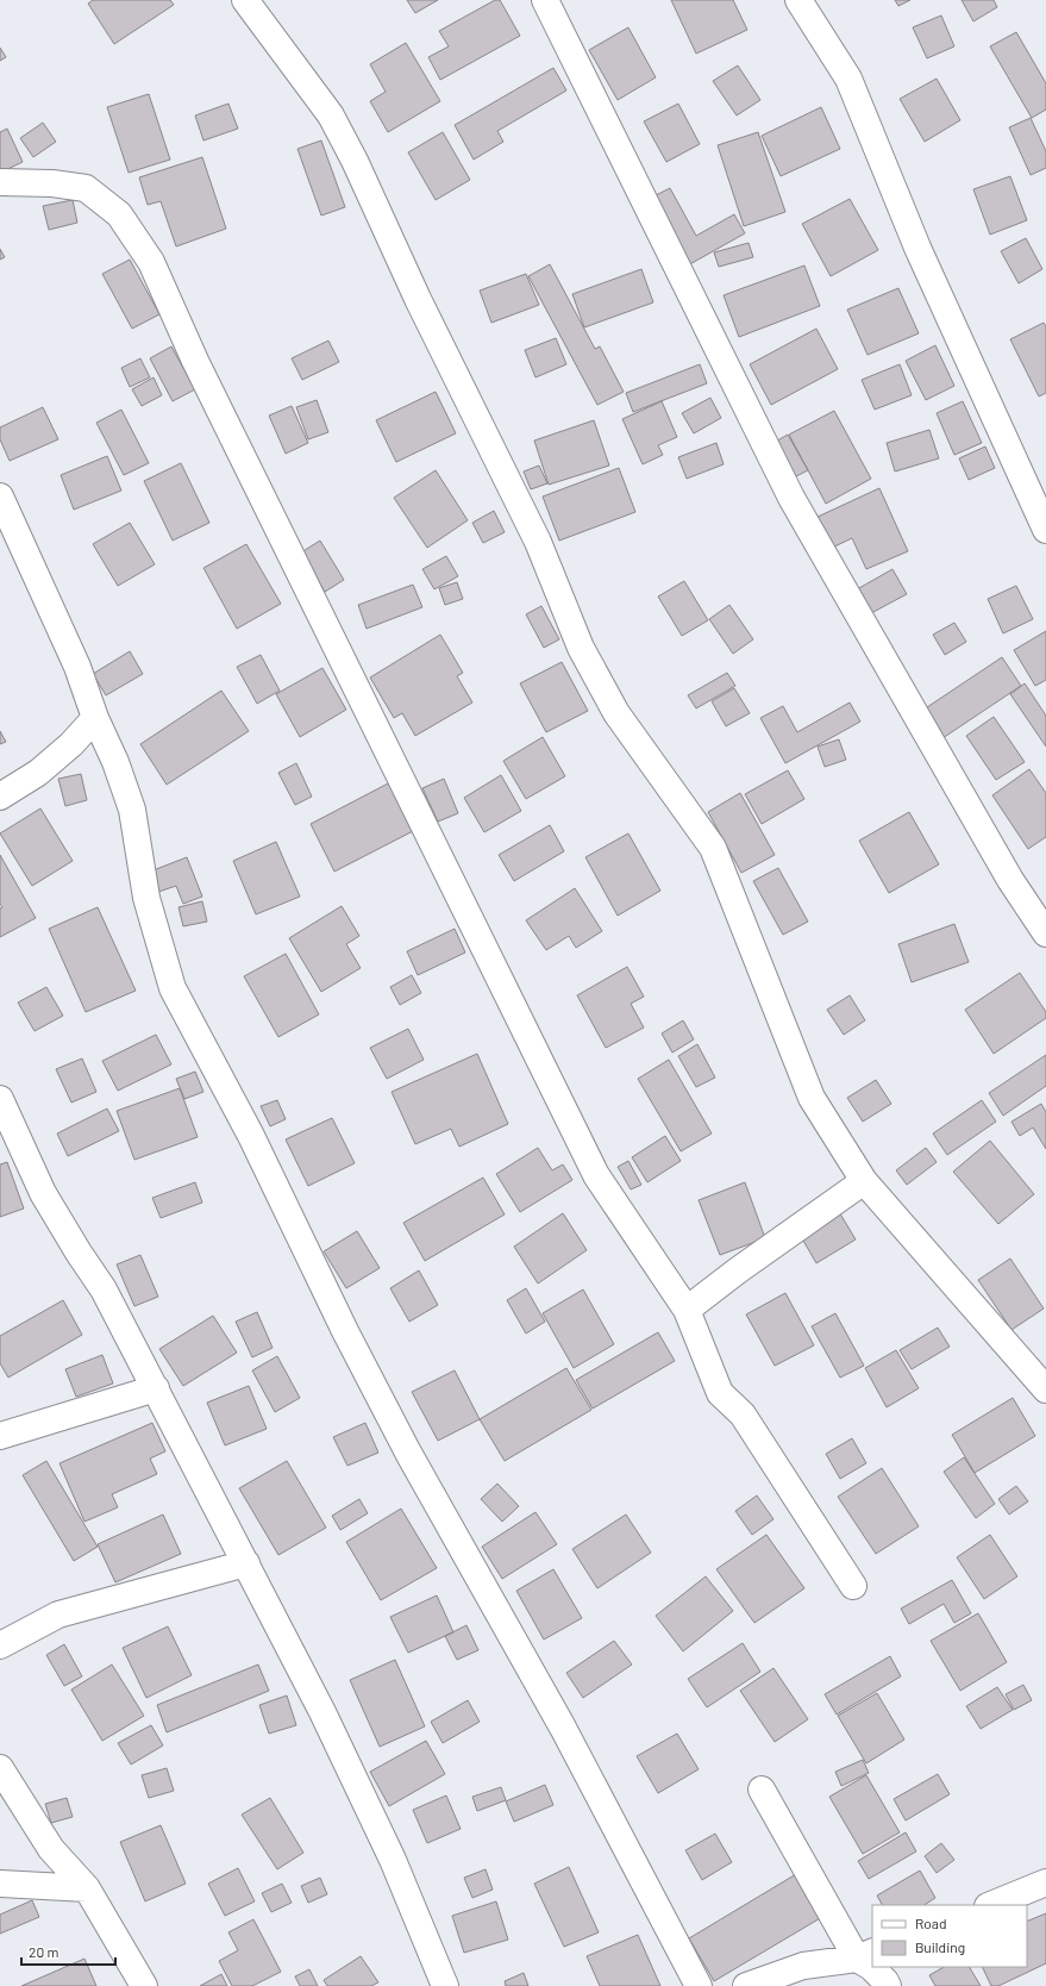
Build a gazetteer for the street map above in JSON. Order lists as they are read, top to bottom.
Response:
{
  "legend": ["Road", "Building"],
  "scale_bar": "20 m"
}
